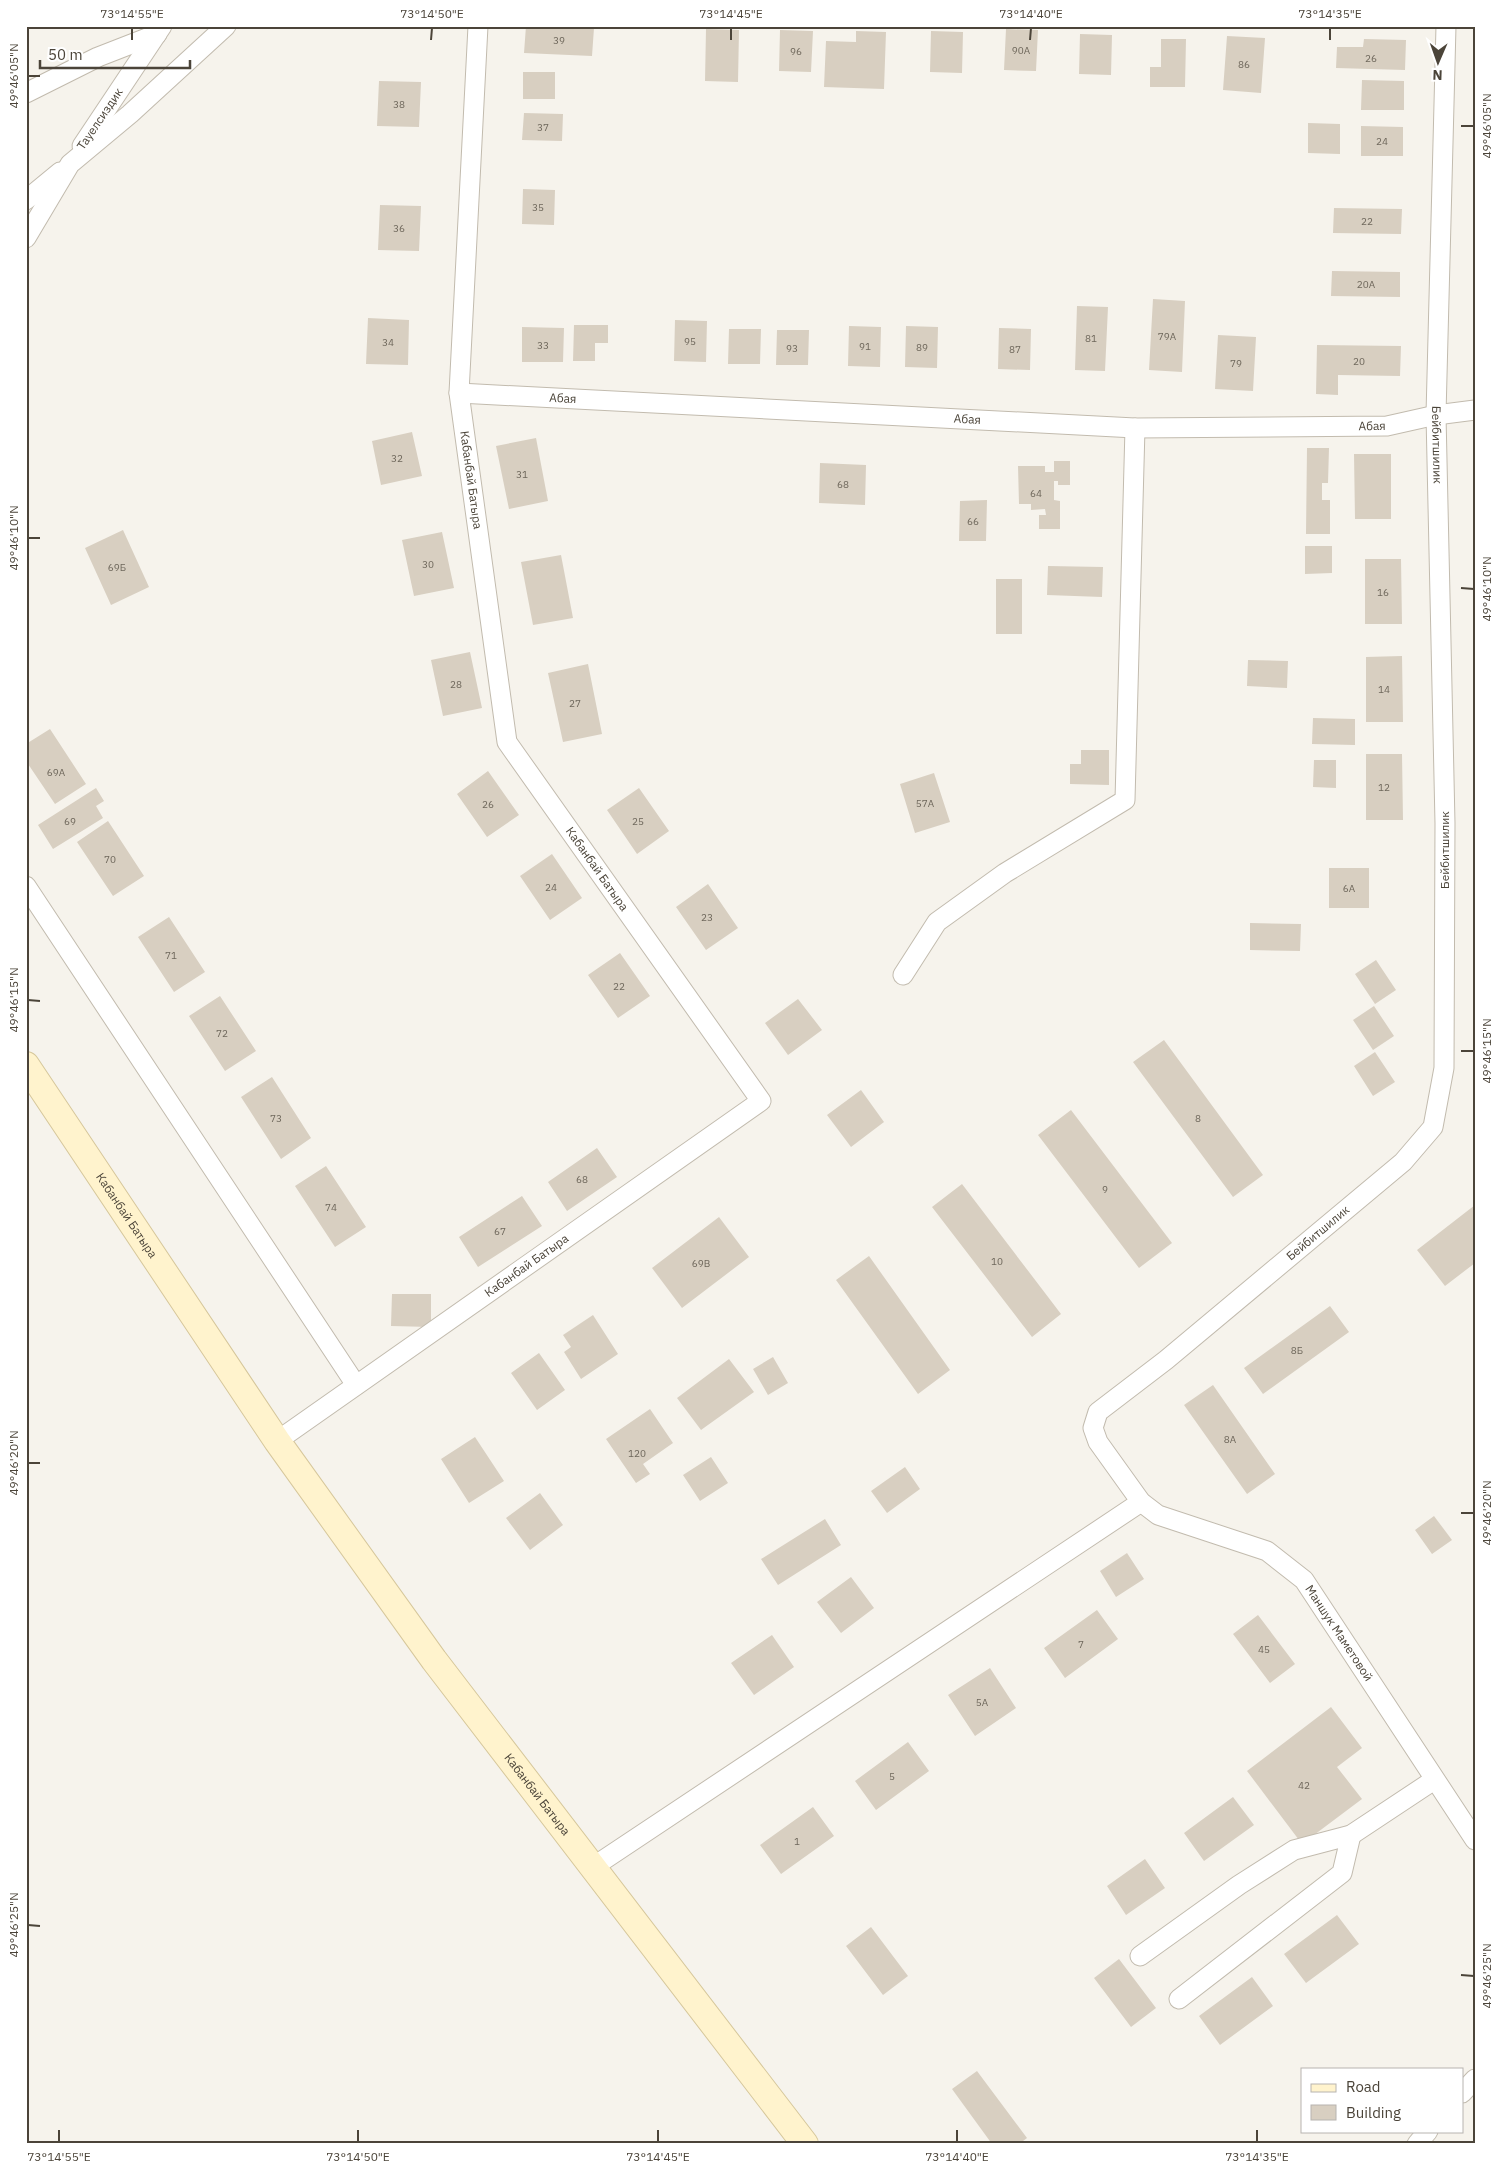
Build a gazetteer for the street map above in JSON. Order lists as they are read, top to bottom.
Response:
{
  "streets": {
    "main road": ["Кабанбай Батыра"],
    "street": [
      "Тауелсиздик",
      "Абая",
      "Бейбитшилик",
      "Маншук Маметовой"
    ]
  },
  "crossings": [
    ["Абая", "Бейбитшилик"],
    ["Абая", "Кабанбай Батыра"],
    ["Бейбитшилик", "Маншук Маметовой"]
  ],
  "house_numbers": [
    "39",
    "90А",
    "96",
    "26",
    "86",
    "38",
    "37",
    "24",
    "35",
    "22",
    "36",
    "20А",
    "79А",
    "81",
    "95",
    "34",
    "33",
    "91",
    "89",
    "93",
    "87",
    "20",
    "79",
    "32",
    "31",
    "68",
    "64",
    "66",
    "30",
    "69Б",
    "16",
    "28",
    "14",
    "27",
    "69А",
    "12",
    "57А",
    "26",
    "69",
    "25",
    "70",
    "24",
    "6А",
    "23",
    "71",
    "22",
    "72",
    "73",
    "8",
    "68",
    "9",
    "74",
    "67",
    "10",
    "69В",
    "8Б",
    "8А",
    "120",
    "7",
    "45",
    "5А",
    "5",
    "42",
    "1"
  ],
  "legend": ["Road", "Building"],
  "scale_bar": "50 m",
  "north": "bottom",
  "coordinates": [
    "73°14'55\"E",
    "73°14'50\"E",
    "73°14'45\"E",
    "73°14'40\"E",
    "73°14'35\"E",
    "49°46'05\"N",
    "49°46'10\"N",
    "49°46'15\"N",
    "49°46'20\"N",
    "49°46'25\"N"
  ]
}
